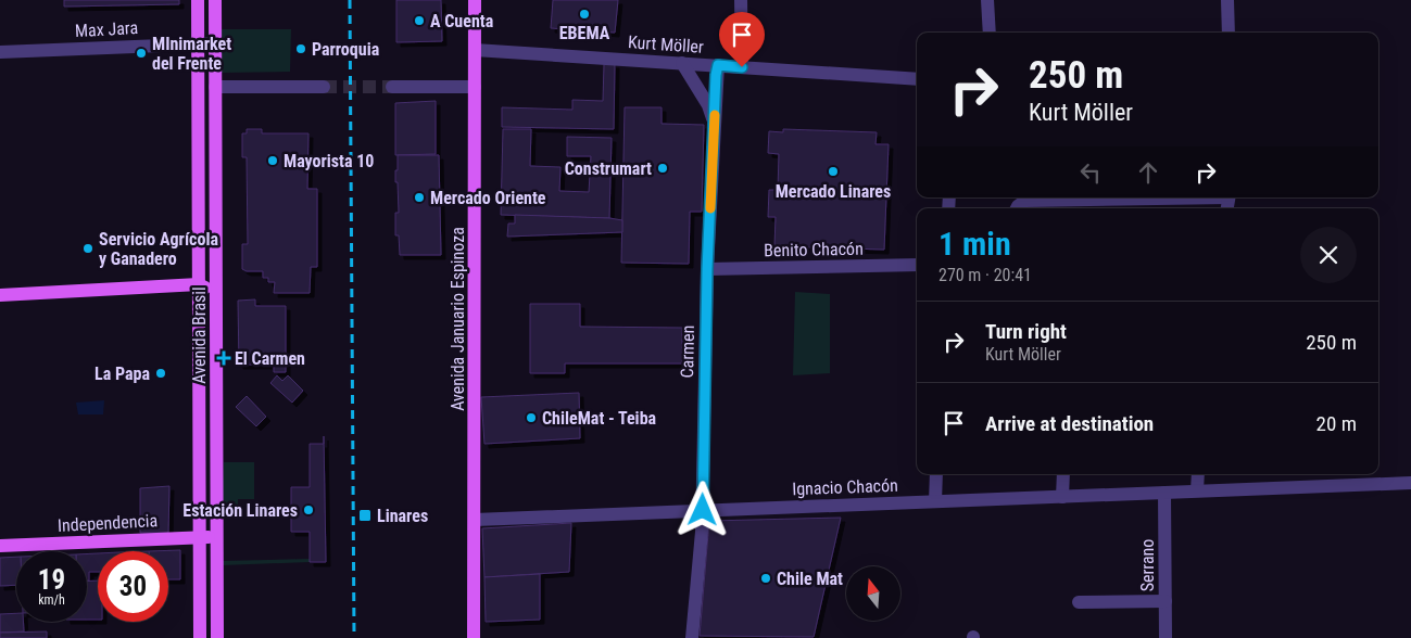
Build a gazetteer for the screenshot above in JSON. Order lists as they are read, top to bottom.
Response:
{
  "streets": {
    "main road": ["Avenida Januario Espinoza", "Avenida Brasil", "Independencia"],
    "street": [
      "Max Jara",
      "Kurt Möller",
      "Benito Chacón",
      "Carmen",
      "Ignacio Chacón",
      "Serrano"
    ]
  },
  "crossings": [
    ["Max Jara", "Avenida Brasil"],
    ["Kurt Möller", "Avenida Januario Espinoza"],
    ["Kurt Möller", "Carmen"],
    ["Benito Chacón", "Carmen"],
    ["Avenida Januario Espinoza", "Ignacio Chacón"],
    ["Avenida Brasil", "Independencia"],
    ["Carmen", "Ignacio Chacón"],
    ["Ignacio Chacón", "Serrano"]
  ],
  "places": {
    "other": [
      "EBEMA",
      "A Cuenta",
      "Parroquia",
      "MInimarket del Frente",
      "Mayorista 10",
      "Construmart",
      "Mercado Linares",
      "Mercado Oriente",
      "Servicio Agrícola y Ganadero",
      "La Papa",
      "ChileMat - Teiba",
      "Estación Linares",
      "Chile Mat"
    ],
    "health": ["El Carmen"],
    "transit": ["Linares"]
  },
  "north": "top",
  "page": {
    "turn": ["250 m", "Kurt Möller"],
    "heading": ["1 min", "270 m · 20:41"],
    "list": [
      {
        "name": "Turn right",
        "note": "Kurt Möller",
        "value": "250 m"
      },
      {
        "name": "Arrive at destination",
        "value": "20 m"
      }
    ],
    "speed": "19 km/h",
    "limit": "30"
  }
}
